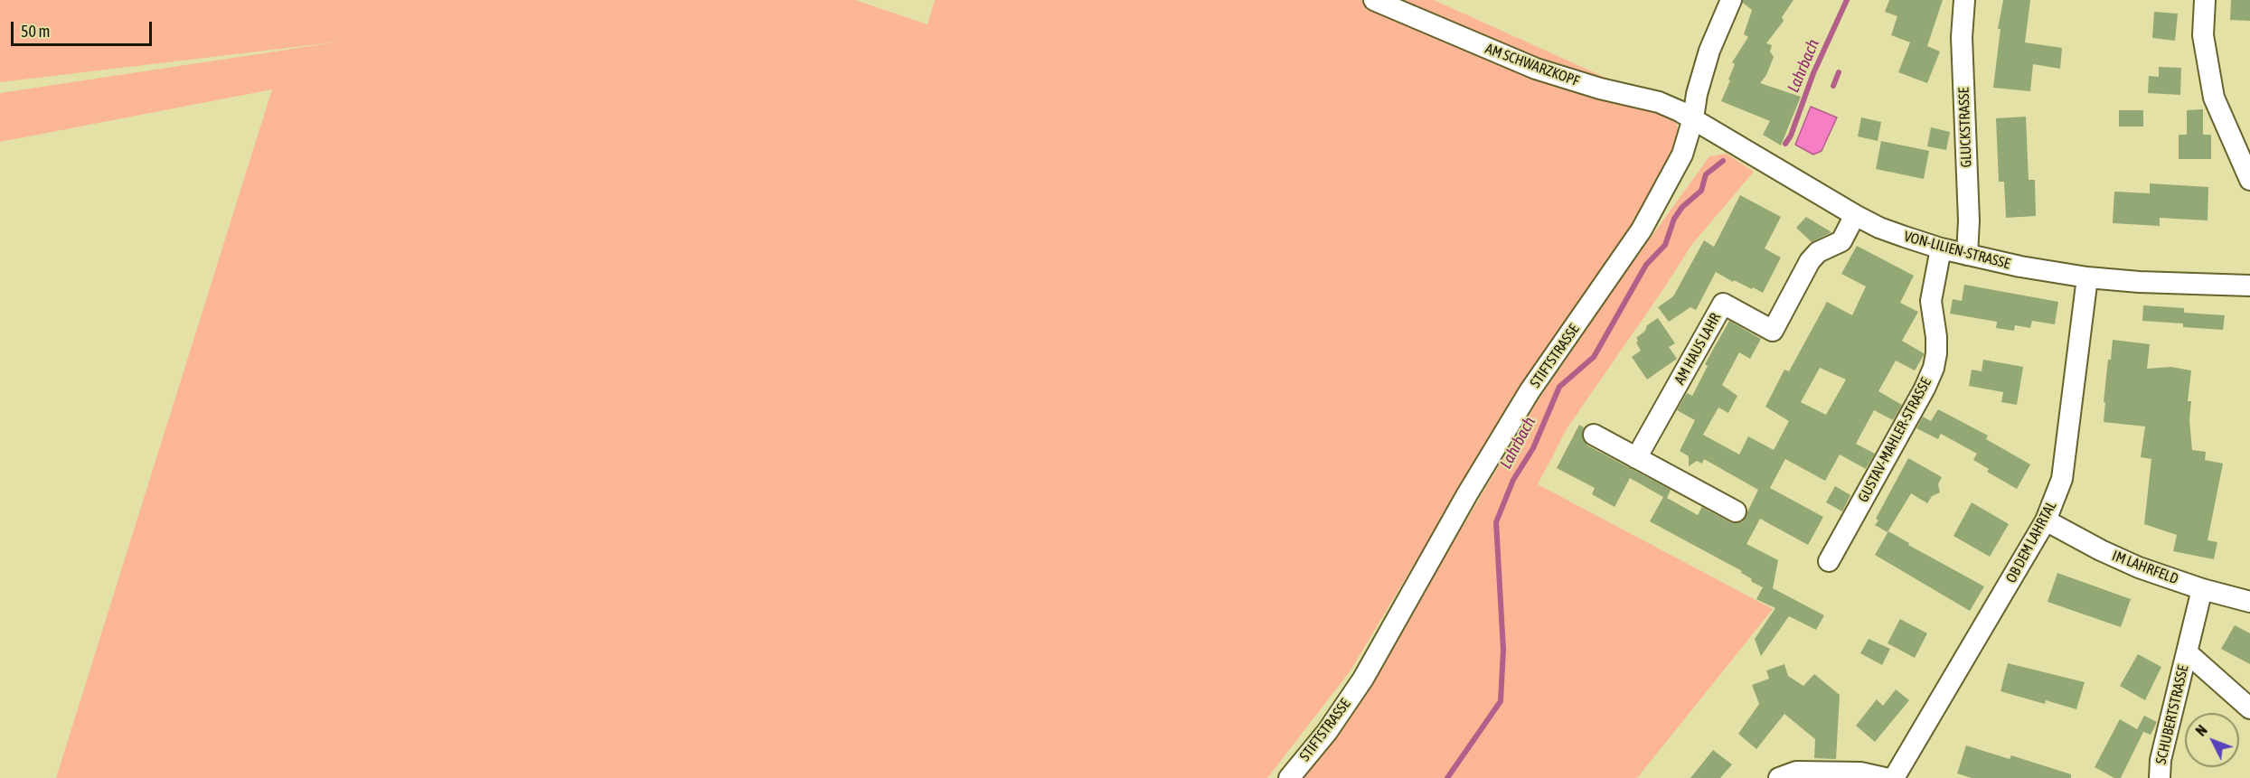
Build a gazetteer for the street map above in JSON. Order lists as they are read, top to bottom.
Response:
{
  "streets": {
    "street": [
      "AM SCHWARZKOPF",
      "GLUCKSTRASSE",
      "VON-LILIEN-STRASSE",
      "AM HAUS LAHR",
      "STIFTSTRASSE",
      "GUSTAV-MAHLER-STRASSE",
      "OB DEM LAHRTAL",
      "IM LAHRFELD",
      "SCHUBERTSTRASSE"
    ]
  },
  "crossings": [
    ["AM SCHWARZKOPF", "VON-LILIEN-STRASSE"],
    ["AM SCHWARZKOPF", "STIFTSTRASSE"],
    ["GLUCKSTRASSE", "VON-LILIEN-STRASSE"],
    ["VON-LILIEN-STRASSE", "AM HAUS LAHR"],
    ["VON-LILIEN-STRASSE", "STIFTSTRASSE"],
    ["VON-LILIEN-STRASSE", "GUSTAV-MAHLER-STRASSE"],
    ["VON-LILIEN-STRASSE", "OB DEM LAHRTAL"],
    ["OB DEM LAHRTAL", "IM LAHRFELD"],
    ["IM LAHRFELD", "SCHUBERTSTRASSE"]
  ],
  "water": ["Lahrbach"],
  "scale_bar": "50 m",
  "north": "top left"
}
